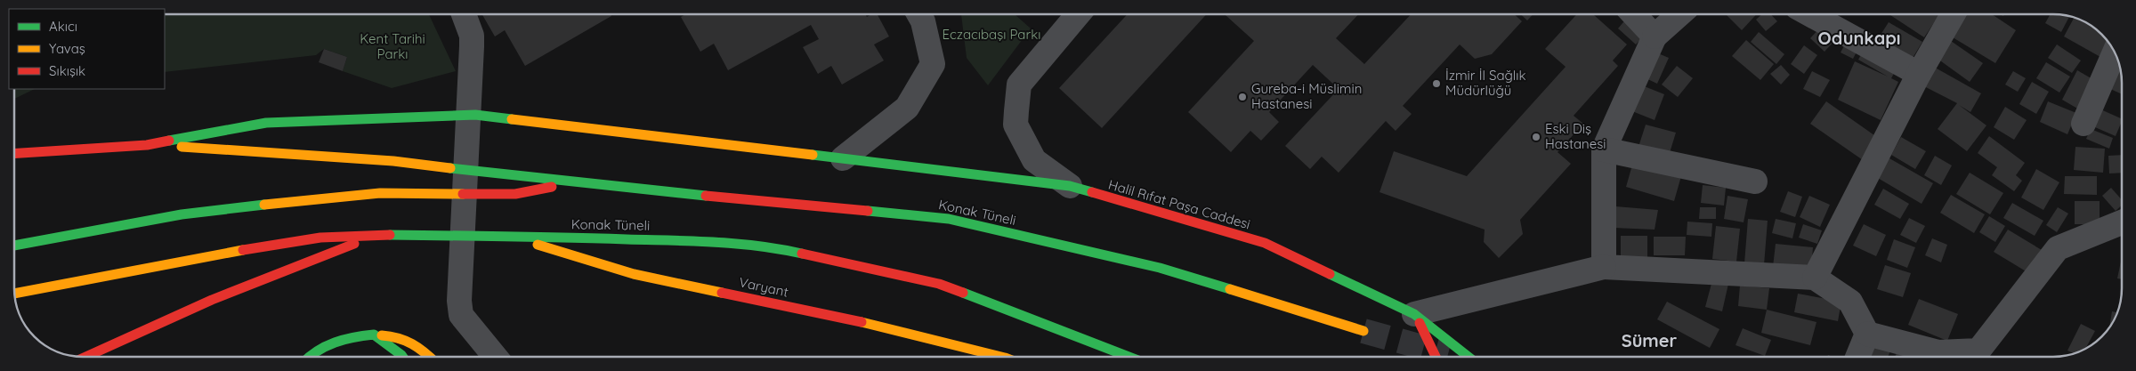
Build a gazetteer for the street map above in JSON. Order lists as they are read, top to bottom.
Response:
{
  "streets": {
    "main road": ["Halil Rıfat Paşa Caddesi", "Konak Tüneli", "Varyant"]
  },
  "crossings": [
    ["Halil Rıfat Paşa Caddesi", "Konak Tüneli"],
    ["Konak Tüneli", "Varyant"]
  ],
  "districts": ["Odunkapı", "Sümer"],
  "parks": ["Eczacıbaşı Parkı", "Kent Tarihi Parkı"],
  "places": ["İzmir İl Sağlık Müdürlüğü", "Gureba-i Müslimin Hastanesi", "Eski Diş Hastanesi"],
  "legend": ["Akıcı", "Yavaş", "Sıkışık"]
}
